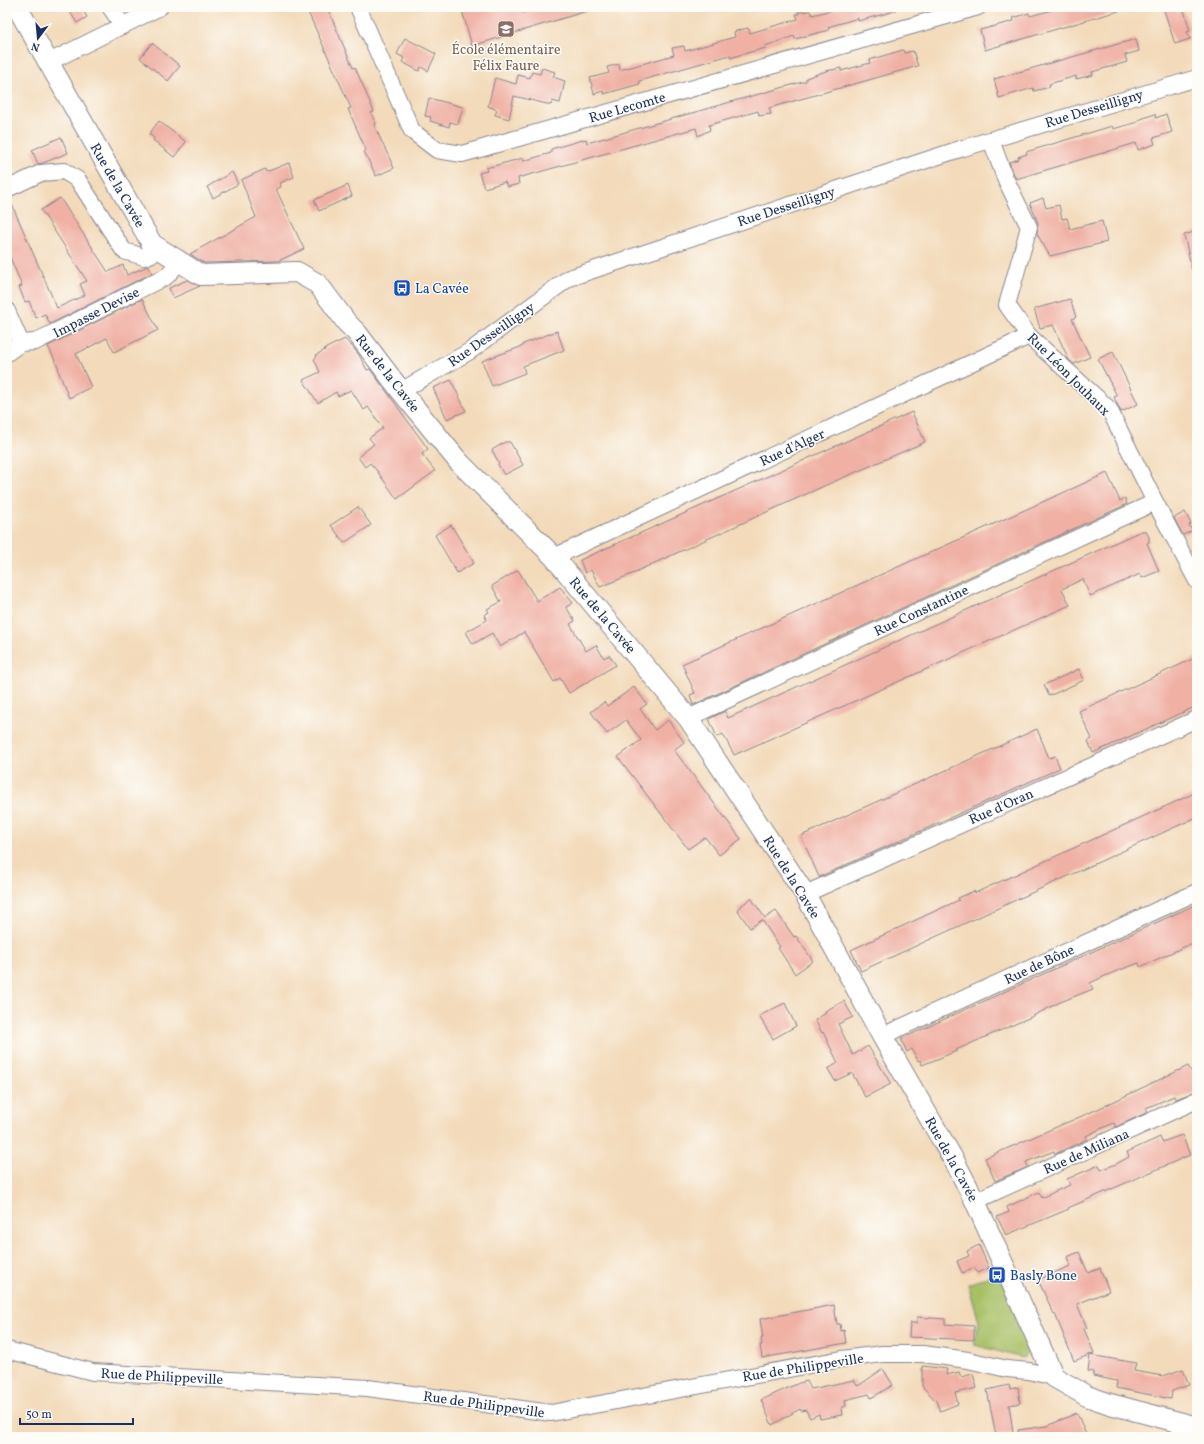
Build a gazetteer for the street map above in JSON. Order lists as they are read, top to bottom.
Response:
{
  "streets": {
    "street": [
      "Rue Lecomte",
      "Rue Desseilligny",
      "Rue de la Cavée",
      "Impasse Devise",
      "Rue Léon Jouhaux",
      "Rue d'Alger",
      "Rue Constantine",
      "Rue d'Oran",
      "Rue de Bône",
      "Rue de Miliana",
      "Rue de Philippeville"
    ]
  },
  "crossings": [
    ["Rue Desseilligny", "Rue de la Cavée"],
    ["Rue Desseilligny", "Rue Léon Jouhaux"],
    ["Rue de la Cavée", "Impasse Devise"],
    ["Rue de la Cavée", "Rue d'Alger"],
    ["Rue de la Cavée", "Rue Constantine"],
    ["Rue de la Cavée", "Rue d'Oran"],
    ["Rue de la Cavée", "Rue de Bône"],
    ["Rue de la Cavée", "Rue de Miliana"],
    ["Rue de la Cavée", "Rue de Philippeville"],
    ["Rue Léon Jouhaux", "Rue d'Alger"],
    ["Rue Léon Jouhaux", "Rue Constantine"]
  ],
  "places": {
    "school or university": ["École élémentaire Félix Faure"],
    "bus stop": ["La Cavée", "Basly Bone"]
  },
  "scale_bar": "50 m",
  "north": "bottom"
}
